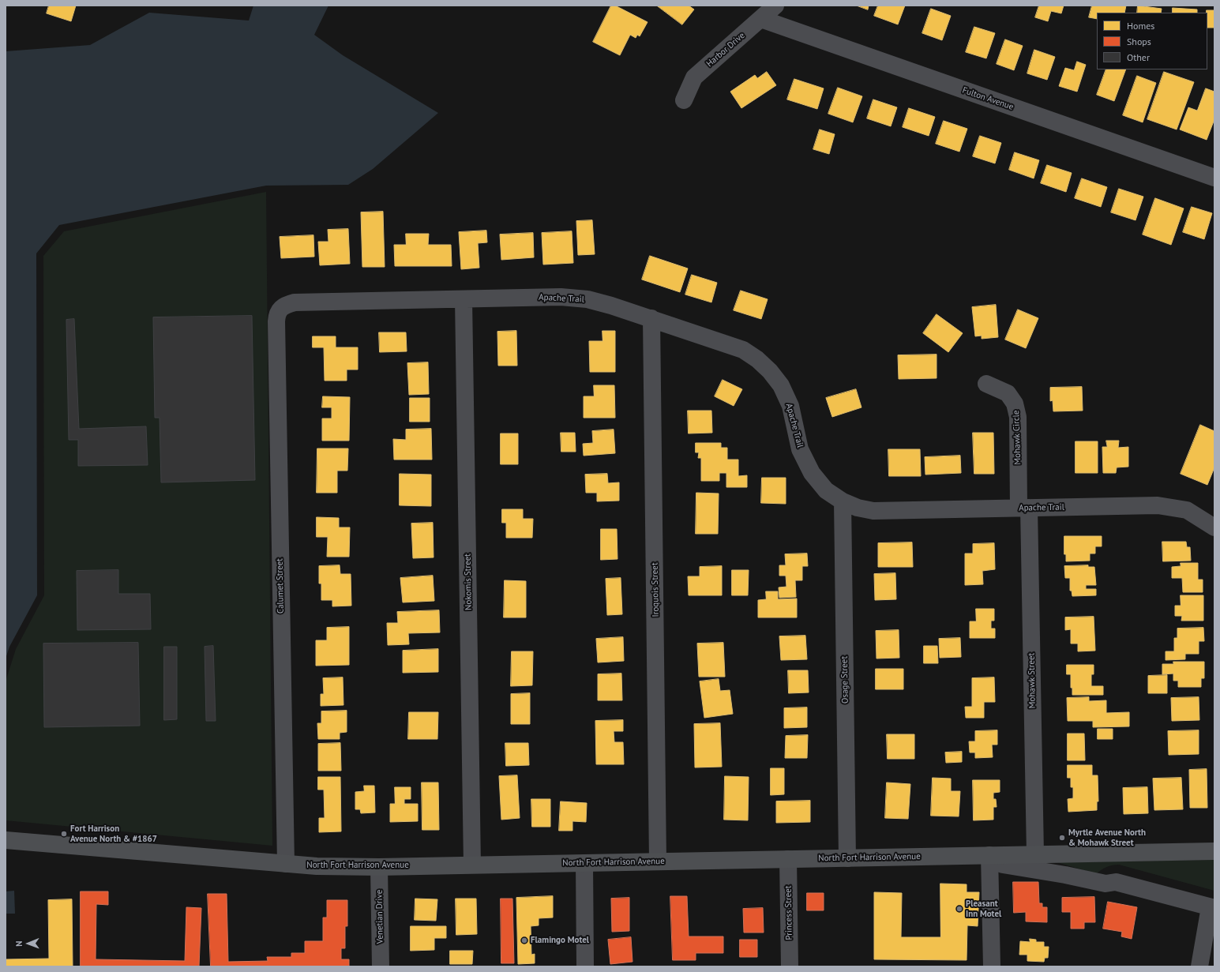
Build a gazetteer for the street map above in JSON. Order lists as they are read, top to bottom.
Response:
{
  "streets": {
    "main road": ["North Fort Harrison Avenue"],
    "street": [
      "Harbor Drive",
      "Fulton Avenue",
      "Apache Trail",
      "Mohawk Circle",
      "Nokomis Street",
      "Calumet Street",
      "Iroquois Street",
      "Osage Street",
      "Mohawk Street",
      "Princess Street",
      "Venetian Drive"
    ]
  },
  "crossings": [
    ["Harbor Drive", "Fulton Avenue"],
    ["Apache Trail", "Mohawk Circle"],
    ["Apache Trail", "Nokomis Street"],
    ["Apache Trail", "Calumet Street"],
    ["Apache Trail", "Iroquois Street"],
    ["Apache Trail", "Osage Street"],
    ["Apache Trail", "Mohawk Street"],
    ["Mohawk Circle", "Mohawk Street"],
    ["Nokomis Street", "North Fort Harrison Avenue"],
    ["Calumet Street", "North Fort Harrison Avenue"],
    ["Iroquois Street", "North Fort Harrison Avenue"],
    ["Osage Street", "North Fort Harrison Avenue"],
    ["Mohawk Street", "North Fort Harrison Avenue"],
    ["North Fort Harrison Avenue", "Princess Street"],
    ["North Fort Harrison Avenue", "Venetian Drive"]
  ],
  "places": [
    "Fort Harrison Avenue North & #1867",
    "Myrtle Avenue North & Mohawk Street",
    "Pleasant Inn Motel",
    "Flamingo Motel"
  ],
  "legend": ["Homes", "Shops", "Other"],
  "north": "left"
}
